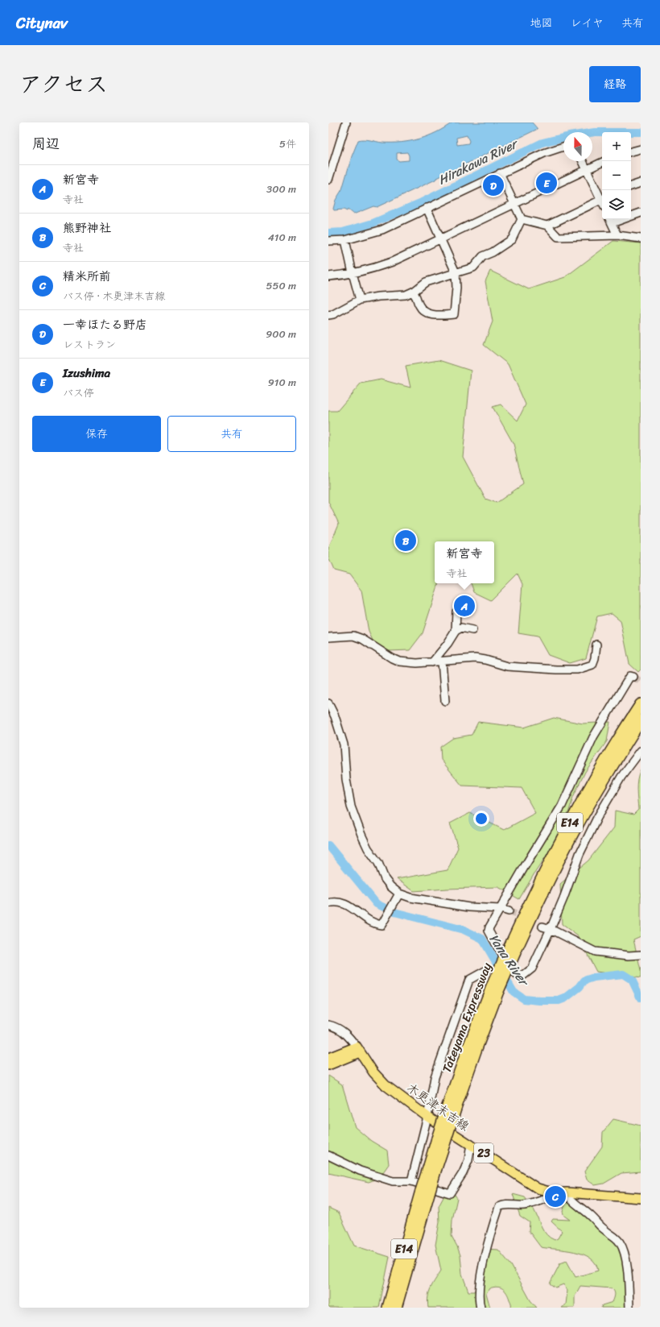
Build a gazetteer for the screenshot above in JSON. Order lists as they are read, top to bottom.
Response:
{
  "streets": {
    "highway": ["E14", "Tateyama Expressway"],
    "main road": ["木更津末吉線", "23"]
  },
  "water": ["Hirakawa River", "Yana River"],
  "north": "top",
  "page": {
    "header": "Citynav",
    "nav": ["地図", "レイヤ", "共有"],
    "title": "アクセス",
    "buttons": [
      "経路",
      ["保存", "共有"]
    ],
    "heading": ["周辺", "5件"],
    "map_buttons": ["+", "−"],
    "list": [
      {
        "mark": "A",
        "name": "新宮寺",
        "note": "寺社",
        "value": "300 m"
      },
      {
        "mark": "B",
        "name": "熊野神社",
        "note": "寺社",
        "value": "410 m"
      },
      {
        "mark": "C",
        "name": "精米所前",
        "note": "バス停 · 木更津末吉線",
        "value": "550 m"
      },
      {
        "mark": "D",
        "name": "一幸ほたる野店",
        "note": "レストラン",
        "value": "900 m"
      },
      {
        "mark": "E",
        "name": "Izushima",
        "note": "バス停",
        "value": "910 m"
      }
    ],
    "pins": [
      "E",
      "D",
      "B",
      "A",
      "C"
    ],
    "popup": ["新宮寺", "寺社"]
  }
}
